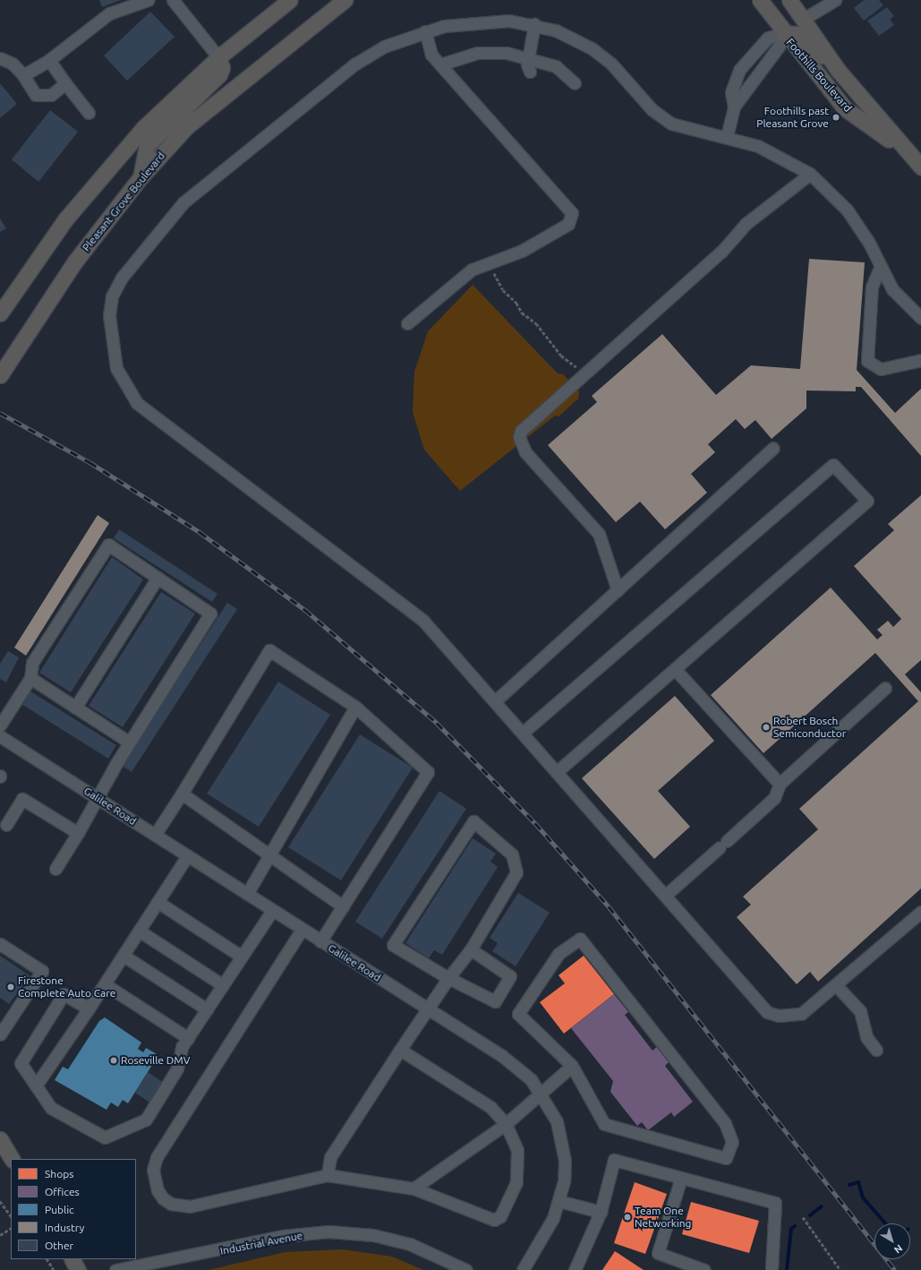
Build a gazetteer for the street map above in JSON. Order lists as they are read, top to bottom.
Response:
{
  "streets": {
    "main road": ["Foothills Boulevard", "Pleasant Grove Boulevard"],
    "street": ["Galilee Road", "Industrial Avenue"]
  },
  "places": [
    "Foothills past Pleasant Grove",
    "Robert Bosch Semiconductor",
    "Firestone Complete Auto Care",
    "Roseville DMV",
    "Team One Networking"
  ],
  "legend": [
    "Shops",
    "Offices",
    "Public",
    "Industry",
    "Other"
  ],
  "north": "bottom right"
}
